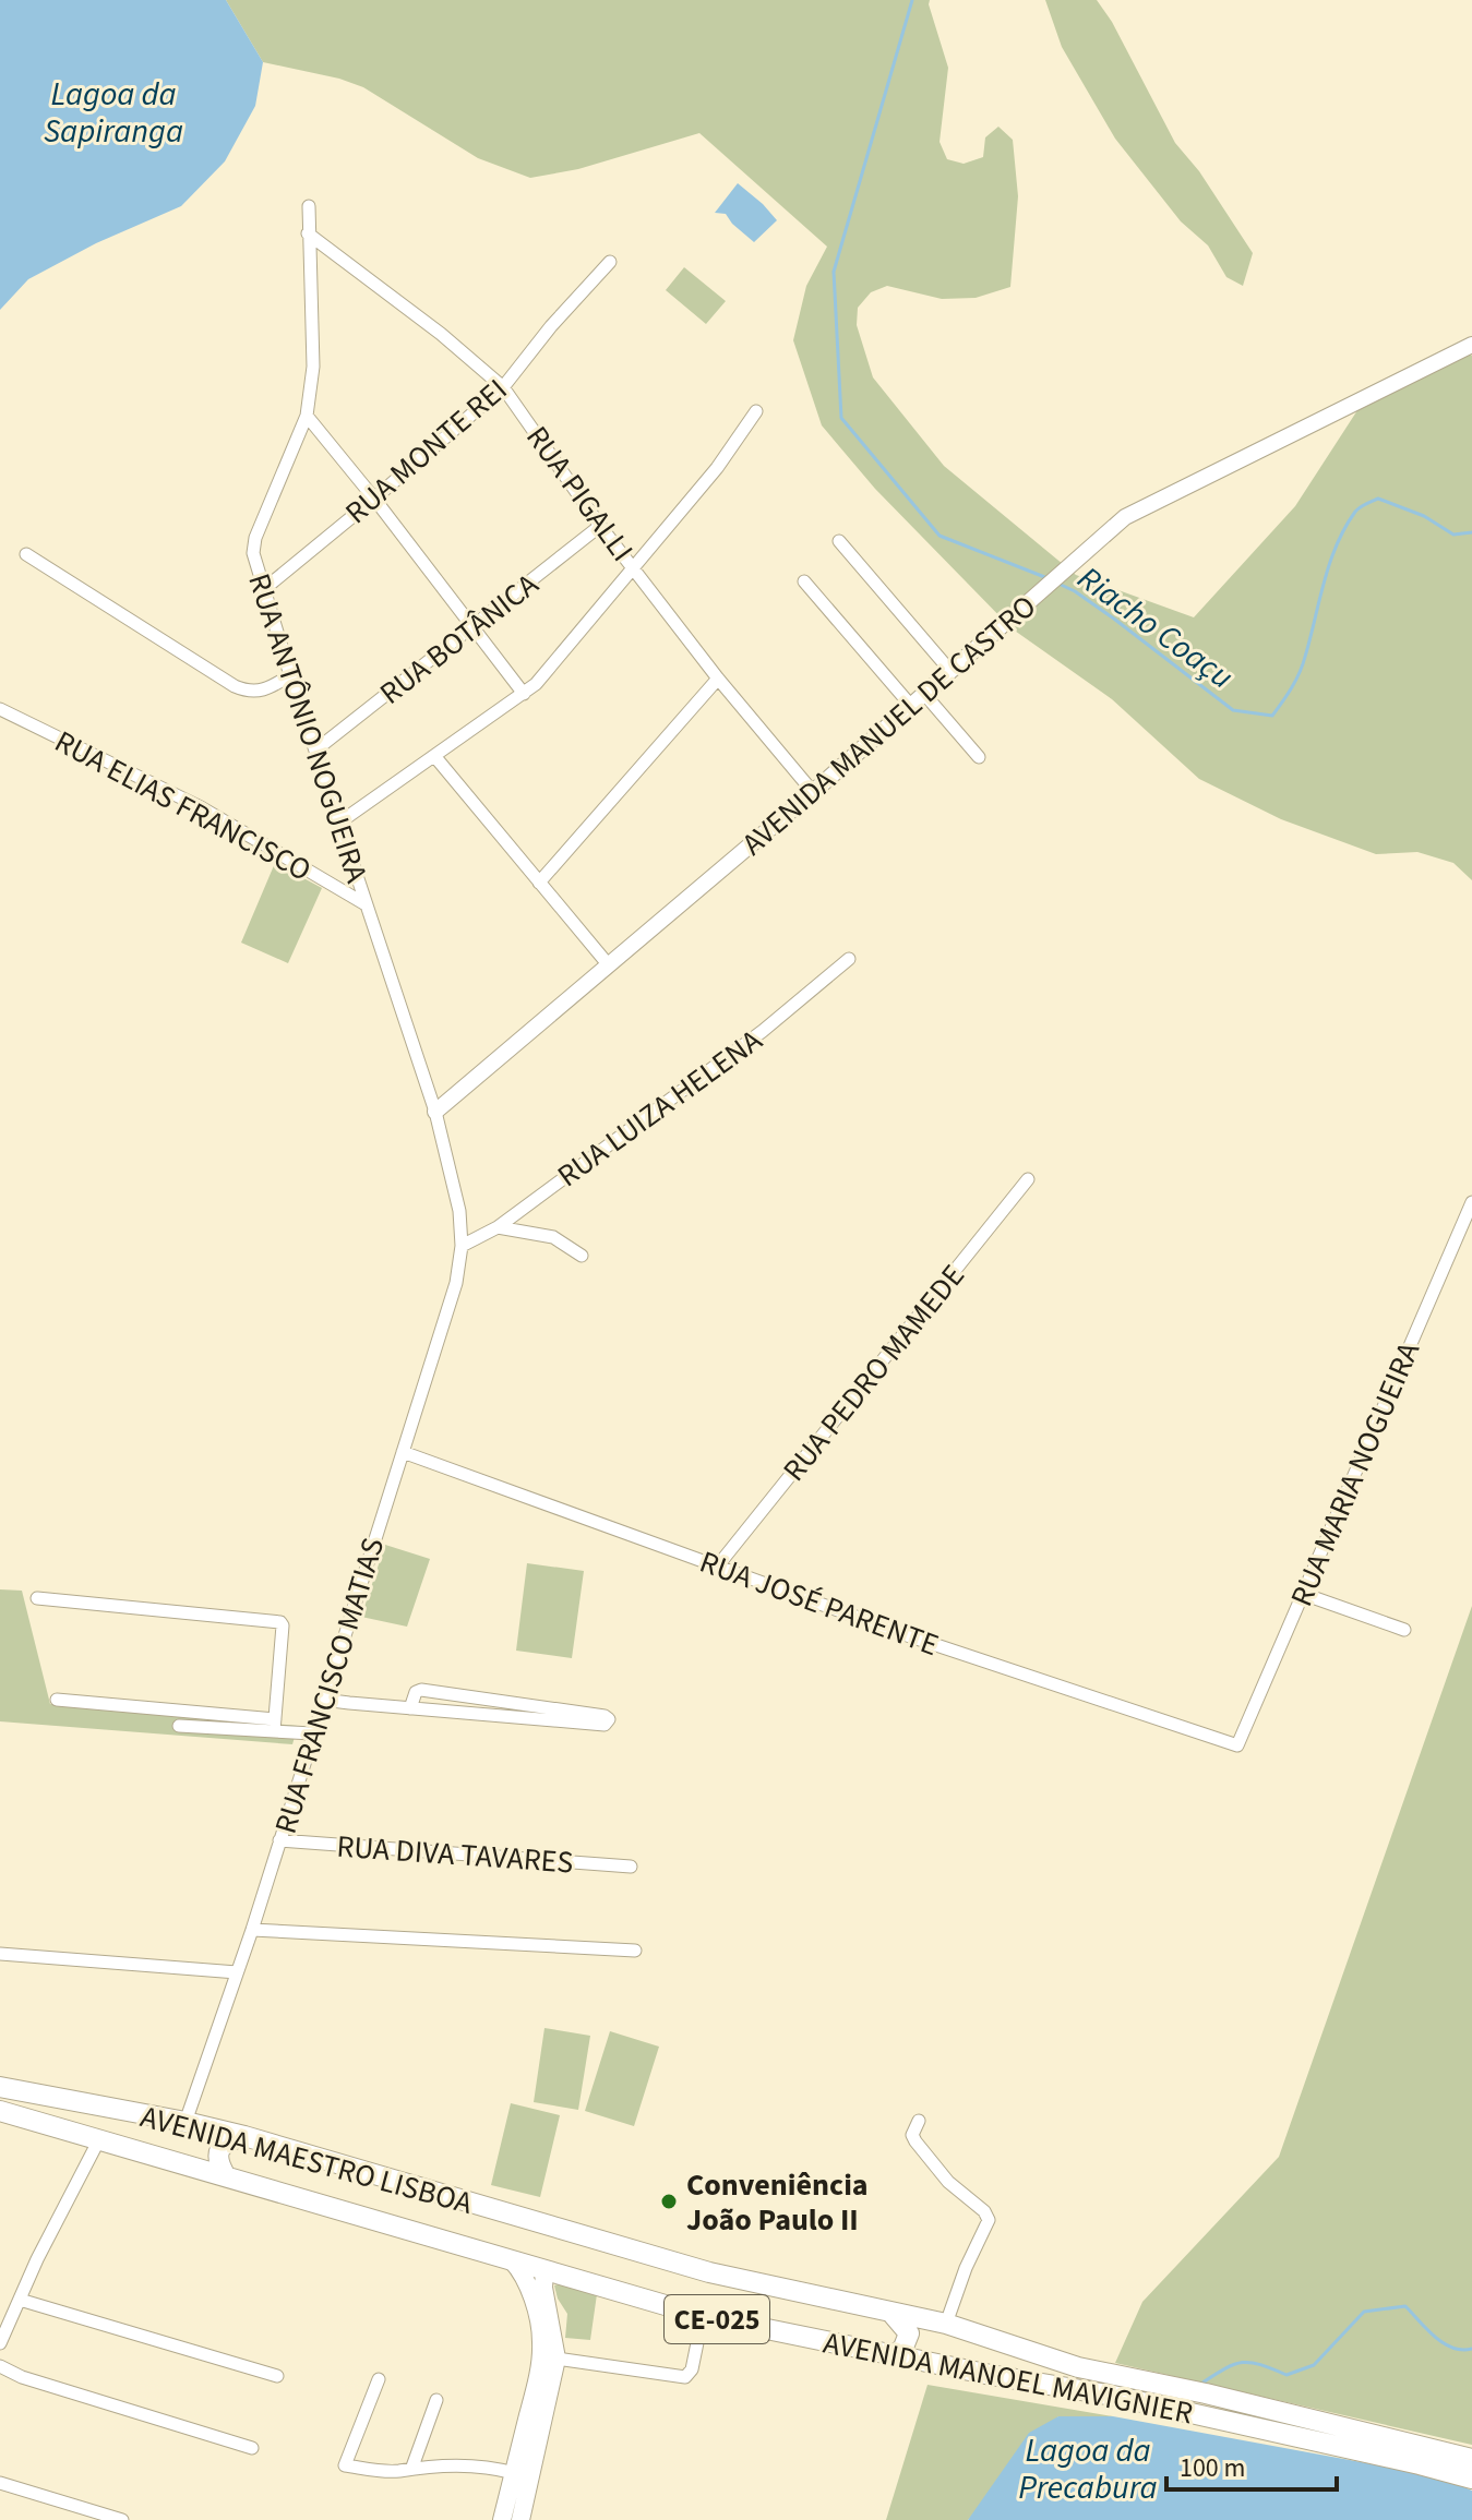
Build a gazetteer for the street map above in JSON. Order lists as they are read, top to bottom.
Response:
{
  "streets": {
    "highway": ["AVENIDA MAESTRO LISBOA", "CE-025", "AVENIDA MANOEL MAVIGNIER"],
    "street": [
      "RUA MONTE REI",
      "RUA PIGALLI",
      "RUA BOTÂNICA",
      "AVENIDA MANUEL DE CASTRO",
      "RUA ANTÔNIO NOGUEIRA",
      "RUA ELIAS FRANCISCO",
      "RUA LUIZA HELENA",
      "RUA PEDRO MAMEDE",
      "RUA MARIA NOGUEIRA",
      "RUA JOSÉ PARENTE",
      "RUA FRANCISCO MATIAS",
      "RUA DIVA TAVARES"
    ]
  },
  "crossings": [
    ["RUA MONTE REI", "RUA PIGALLI"],
    ["RUA MONTE REI", "RUA ANTÔNIO NOGUEIRA"],
    ["RUA PIGALLI", "RUA BOTÂNICA"],
    ["RUA PIGALLI", "AVENIDA MANUEL DE CASTRO"],
    ["RUA PIGALLI", "RUA ANTÔNIO NOGUEIRA"],
    ["RUA BOTÂNICA", "RUA ANTÔNIO NOGUEIRA"],
    ["AVENIDA MANUEL DE CASTRO", "RUA ANTÔNIO NOGUEIRA"],
    ["RUA ANTÔNIO NOGUEIRA", "RUA ELIAS FRANCISCO"],
    ["RUA ANTÔNIO NOGUEIRA", "RUA LUIZA HELENA"],
    ["RUA ANTÔNIO NOGUEIRA", "RUA FRANCISCO MATIAS"],
    ["RUA LUIZA HELENA", "RUA FRANCISCO MATIAS"],
    ["RUA PEDRO MAMEDE", "RUA JOSÉ PARENTE"],
    ["RUA MARIA NOGUEIRA", "RUA JOSÉ PARENTE"],
    ["RUA JOSÉ PARENTE", "RUA FRANCISCO MATIAS"],
    ["RUA FRANCISCO MATIAS", "RUA DIVA TAVARES"],
    ["RUA FRANCISCO MATIAS", "AVENIDA MAESTRO LISBOA"],
    ["AVENIDA MAESTRO LISBOA", "AVENIDA MANOEL MAVIGNIER"]
  ],
  "water": ["Lagoa da Sapiranga", "Riacho Coaçu", "Lagoa da Precabura"],
  "places": ["Conveniência João Paulo II"],
  "scale_bar": "100 m"
}
